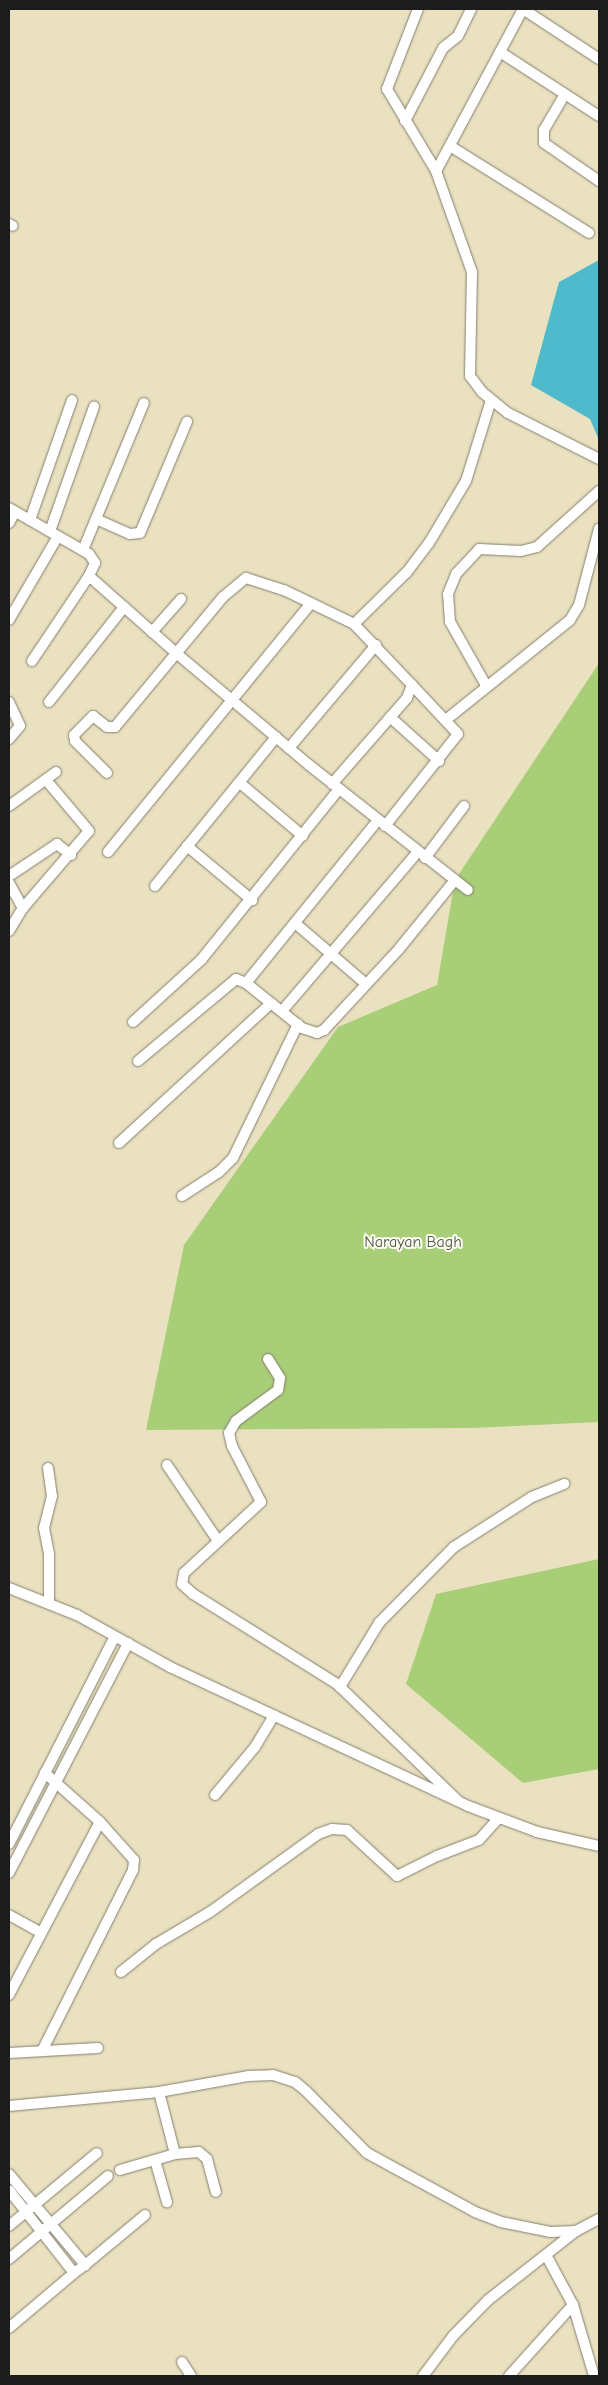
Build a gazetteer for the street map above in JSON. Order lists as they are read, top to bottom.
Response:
{
  "parks": ["Narayan Bagh"]
}
